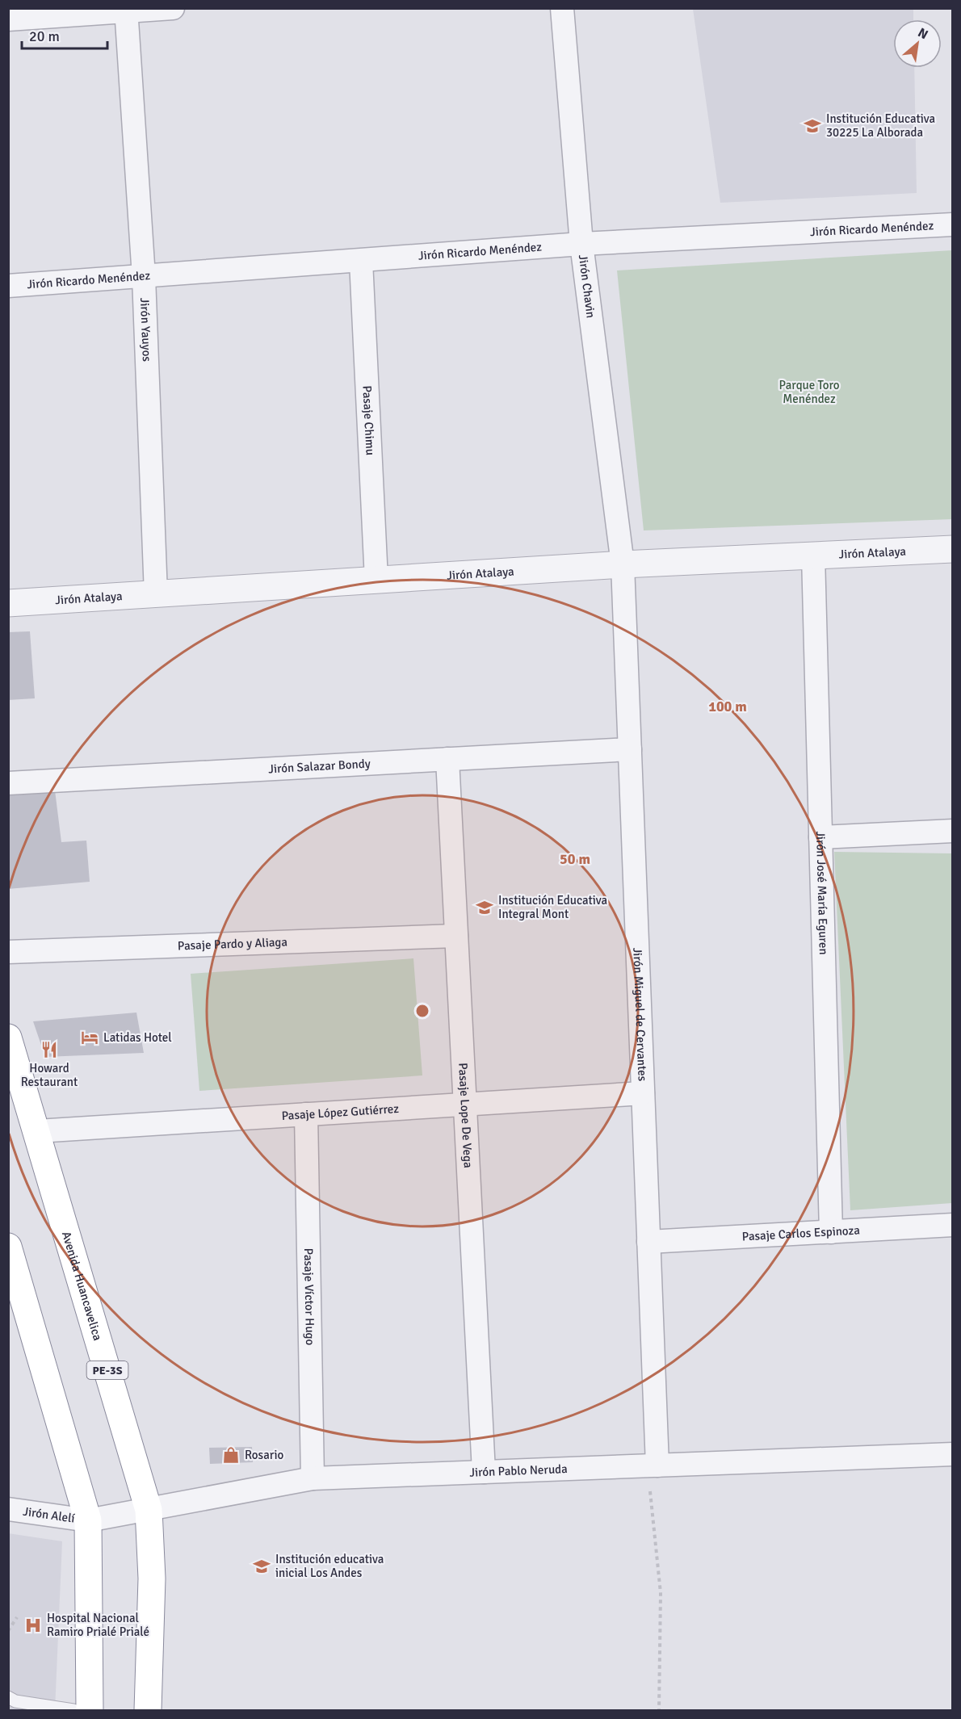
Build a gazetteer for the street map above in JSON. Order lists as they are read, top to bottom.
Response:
{
  "streets": {
    "highway": ["Avenida Huancavelica", "PE-3S"],
    "street": [
      "Jirón Ricardo Menéndez",
      "Jirón Chavin",
      "Jirón Yauyos",
      "Pasaje Chimu",
      "Jirón Atalaya",
      "Jirón Salazar Bondy",
      "Jirón José María Eguren",
      "Pasaje Pardo y Aliaga",
      "Jirón Miguel de Cervantes",
      "Pasaje López Gutiérrez",
      "Pasaje Lope De Vega",
      "Pasaje Carlos Espinoza",
      "Pasaje Víctor Hugo",
      "Jirón Pablo Neruda",
      "Jirón Alelí"
    ]
  },
  "crossings": [
    ["Jirón Ricardo Menéndez", "Jirón Chavin"],
    ["Jirón Ricardo Menéndez", "Jirón Yauyos"],
    ["Jirón Ricardo Menéndez", "Pasaje Chimu"],
    ["Jirón Chavin", "Jirón Atalaya"],
    ["Jirón Chavin", "Jirón Miguel de Cervantes"],
    ["Jirón Yauyos", "Jirón Atalaya"],
    ["Pasaje Chimu", "Jirón Atalaya"],
    ["Jirón Atalaya", "Jirón José María Eguren"],
    ["Jirón Atalaya", "Jirón Miguel de Cervantes"],
    ["Jirón Salazar Bondy", "Jirón Miguel de Cervantes"],
    ["Jirón Salazar Bondy", "Pasaje Lope De Vega"],
    ["Jirón José María Eguren", "Pasaje Carlos Espinoza"],
    ["Pasaje Pardo y Aliaga", "Pasaje Lope De Vega"],
    ["Jirón Miguel de Cervantes", "Pasaje López Gutiérrez"],
    ["Jirón Miguel de Cervantes", "Pasaje Carlos Espinoza"],
    ["Jirón Miguel de Cervantes", "Jirón Pablo Neruda"],
    ["Pasaje López Gutiérrez", "Pasaje Lope De Vega"],
    ["Pasaje López Gutiérrez", "Avenida Huancavelica"],
    ["Pasaje López Gutiérrez", "Pasaje Víctor Hugo"],
    ["Pasaje Lope De Vega", "Jirón Pablo Neruda"],
    ["Avenida Huancavelica", "Jirón Pablo Neruda"],
    ["Pasaje Víctor Hugo", "Jirón Pablo Neruda"],
    ["Jirón Pablo Neruda", "Jirón Alelí"]
  ],
  "parks": ["Parque Toro Menéndez"],
  "places": {
    "school or university": ["Institución Educativa 30225 La Alborada", "Institución Educativa Integral Mont", "Institución educativa inicial Los Andes"],
    "hotel": ["Latidas Hotel"],
    "restaurant": ["Howard Restaurant"],
    "shop": ["Rosario"],
    "hospital": ["Hospital Nacional Ramiro Prialé Prialé"]
  },
  "scale_bar": "20 m",
  "north": "top right",
  "rings": ["100 m", "50 m"]
}
